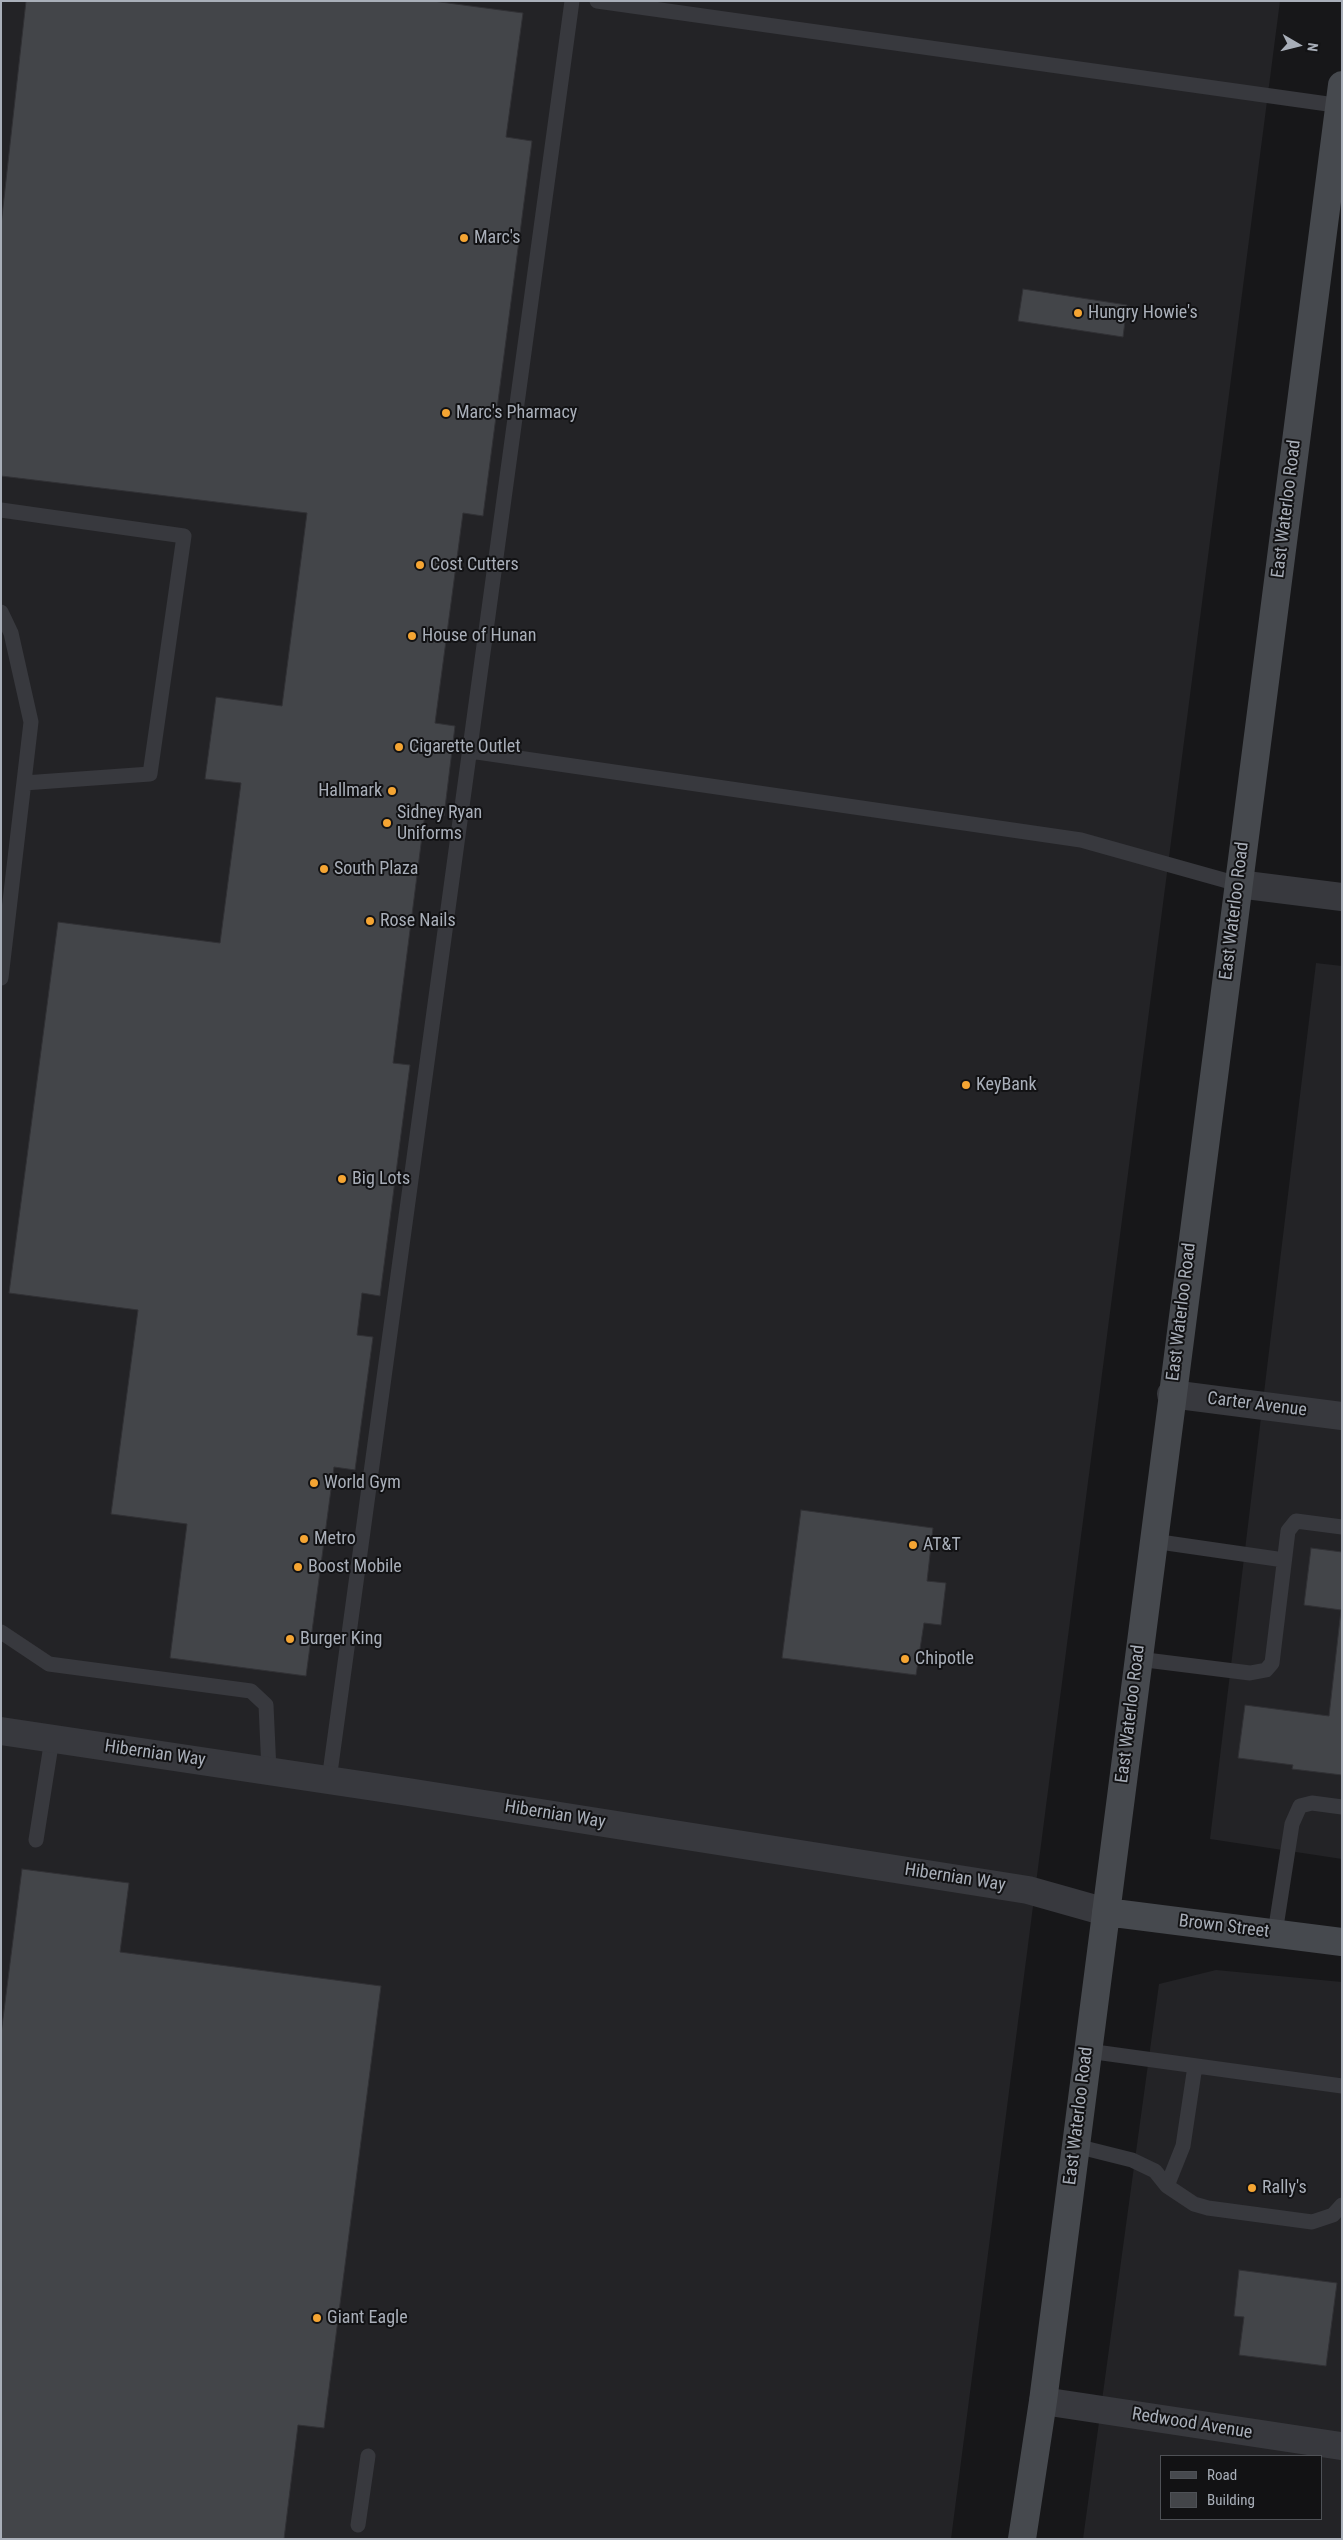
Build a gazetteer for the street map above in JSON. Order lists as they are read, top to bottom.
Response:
{
  "streets": {
    "main road": ["East Waterloo Road", "Brown Street"],
    "street": ["Carter Avenue", "Hibernian Way", "Redwood Avenue"]
  },
  "crossings": [
    ["East Waterloo Road", "Carter Avenue"],
    ["East Waterloo Road", "Hibernian Way"],
    ["East Waterloo Road", "Brown Street"],
    ["East Waterloo Road", "Redwood Avenue"],
    ["Hibernian Way", "Brown Street"]
  ],
  "places": [
    "Marc's",
    "Hungry Howie's",
    "Marc's Pharmacy",
    "Cost Cutters",
    "House of Hunan",
    "Cigarette Outlet",
    "Hallmark",
    "Sidney Ryan Uniforms",
    "South Plaza",
    "Rose Nails",
    "KeyBank",
    "Big Lots",
    "World Gym",
    "Metro",
    "AT&T",
    "Boost Mobile",
    "Burger King",
    "Chipotle",
    "Rally's",
    "Giant Eagle"
  ],
  "legend": ["Road", "Building"],
  "north": "right"
}
